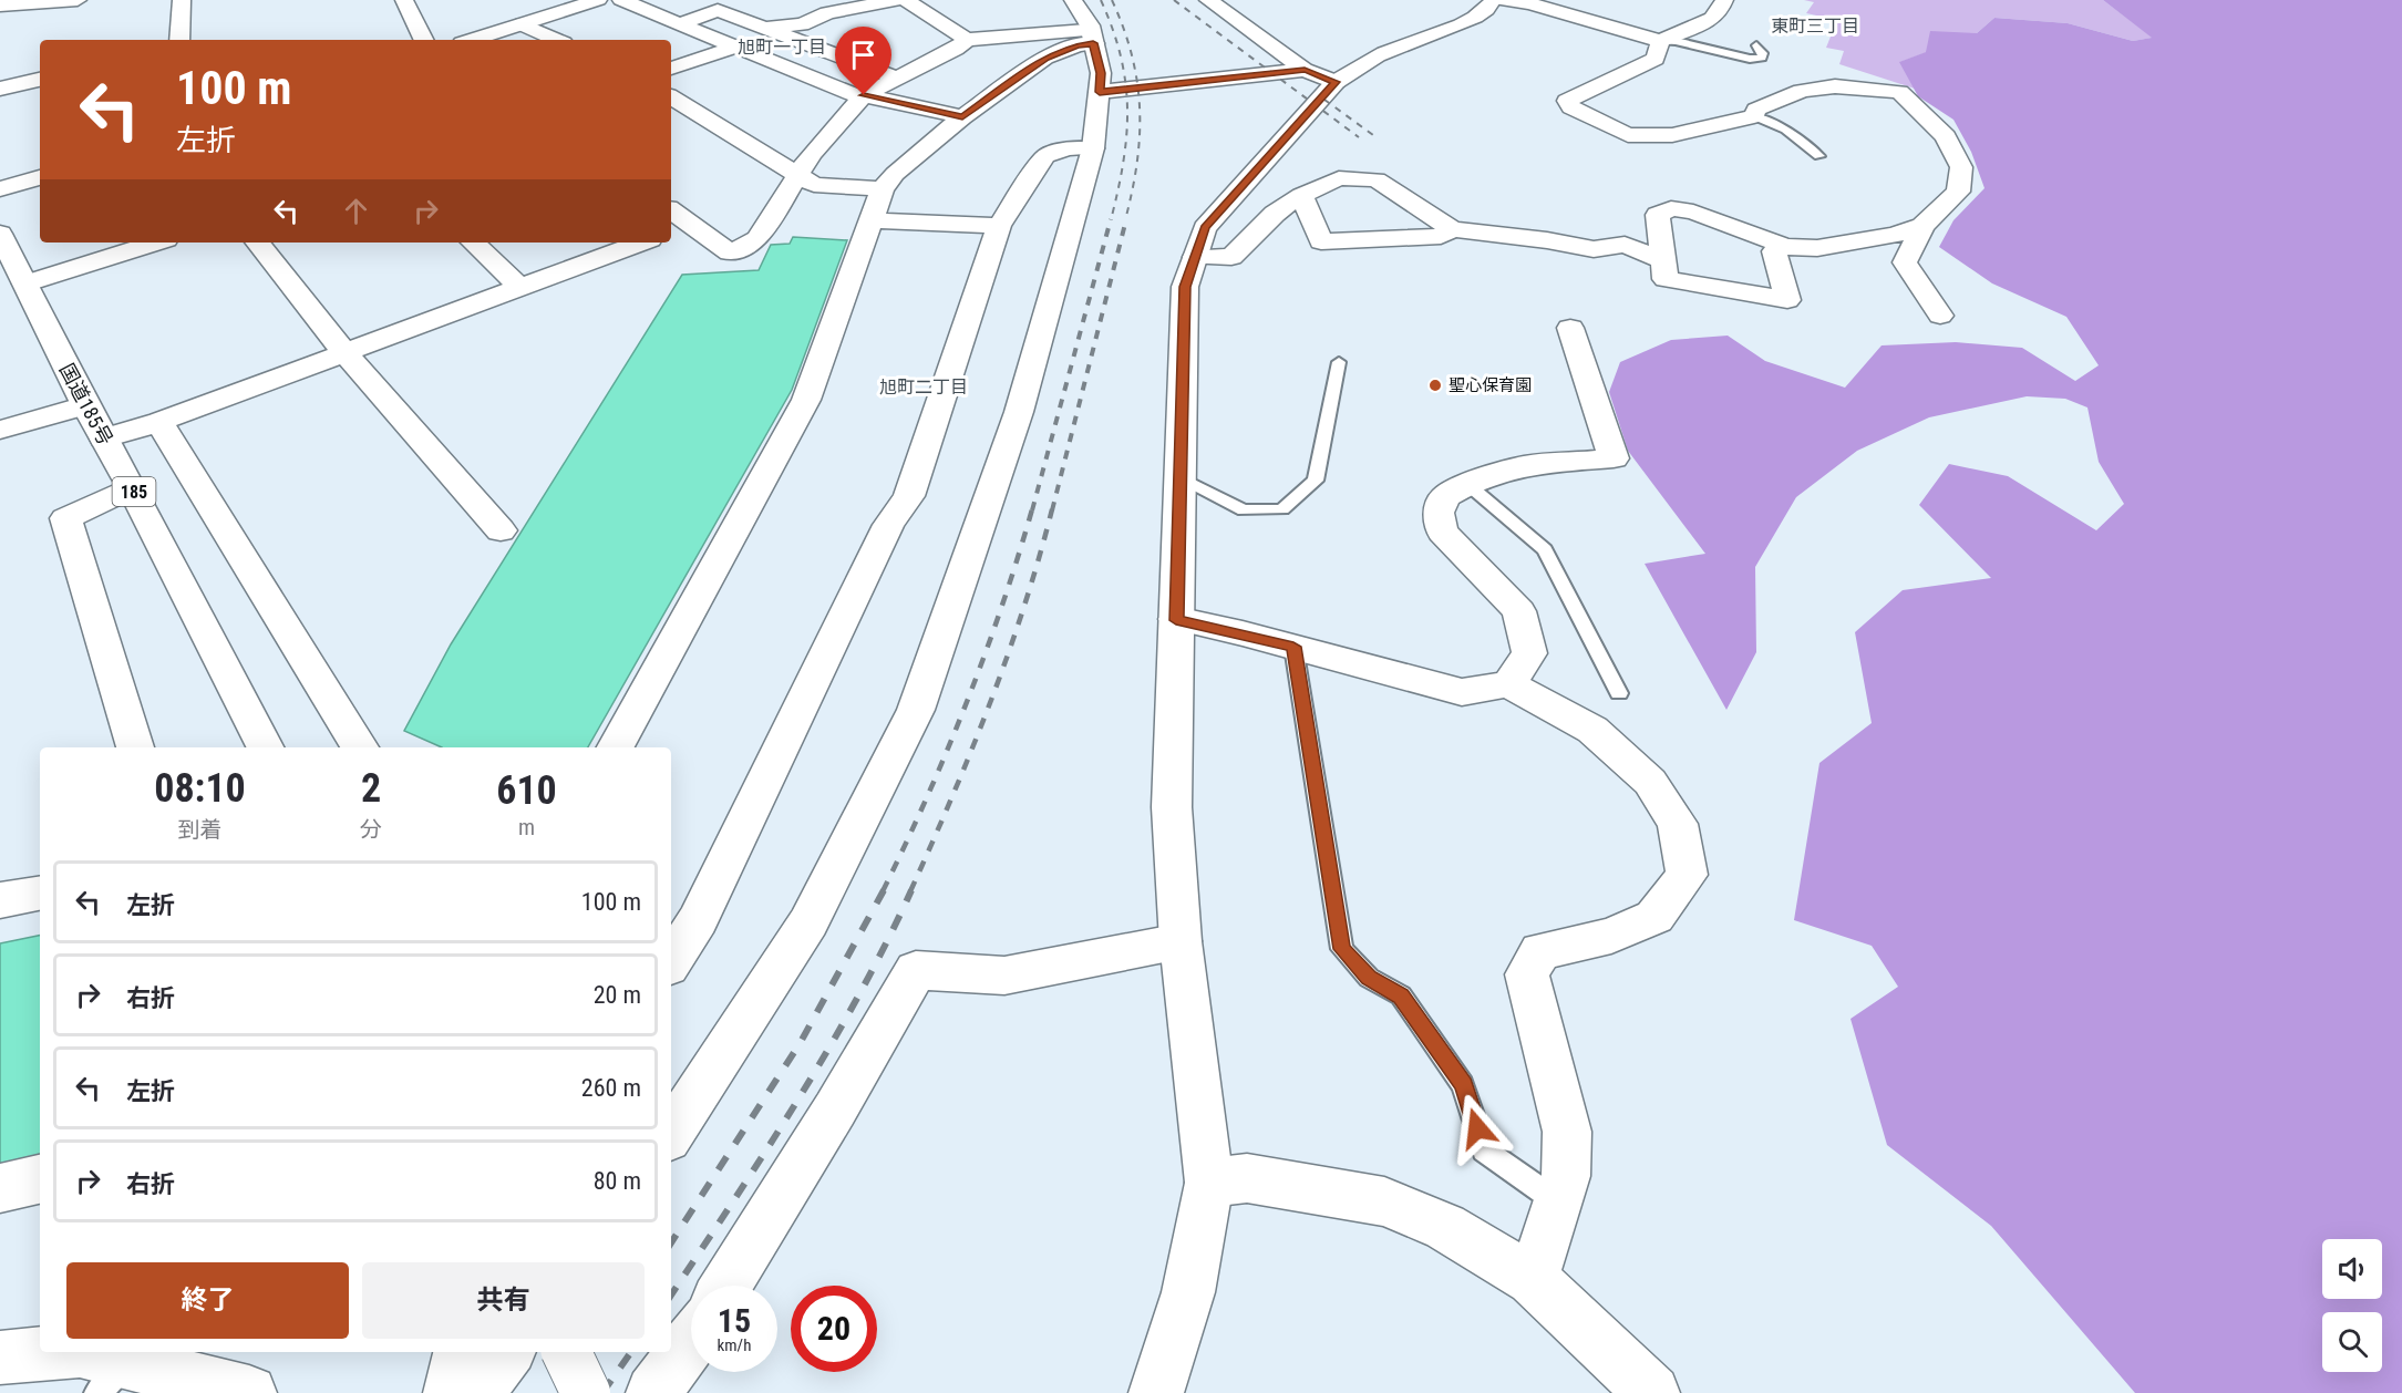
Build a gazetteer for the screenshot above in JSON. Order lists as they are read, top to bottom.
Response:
{
  "streets": {
    "main road": ["国道185号", "185"]
  },
  "districts": ["東町三丁目", "旭町一丁目", "旭町二丁目"],
  "places": ["聖心保育園"],
  "page": {
    "turn": ["100 m", "左折"],
    "eta": [
      "08:10",
      "到着",
      "2",
      "分",
      "610",
      "m"
    ],
    "list": [
      {
        "name": "左折",
        "value": "100 m"
      },
      {
        "name": "右折",
        "value": "20 m"
      },
      {
        "name": "左折",
        "value": "260 m"
      },
      {
        "name": "右折",
        "value": "80 m"
      }
    ],
    "buttons": ["終了", "共有"],
    "speed": "15 km/h",
    "limit": "20"
  }
}
